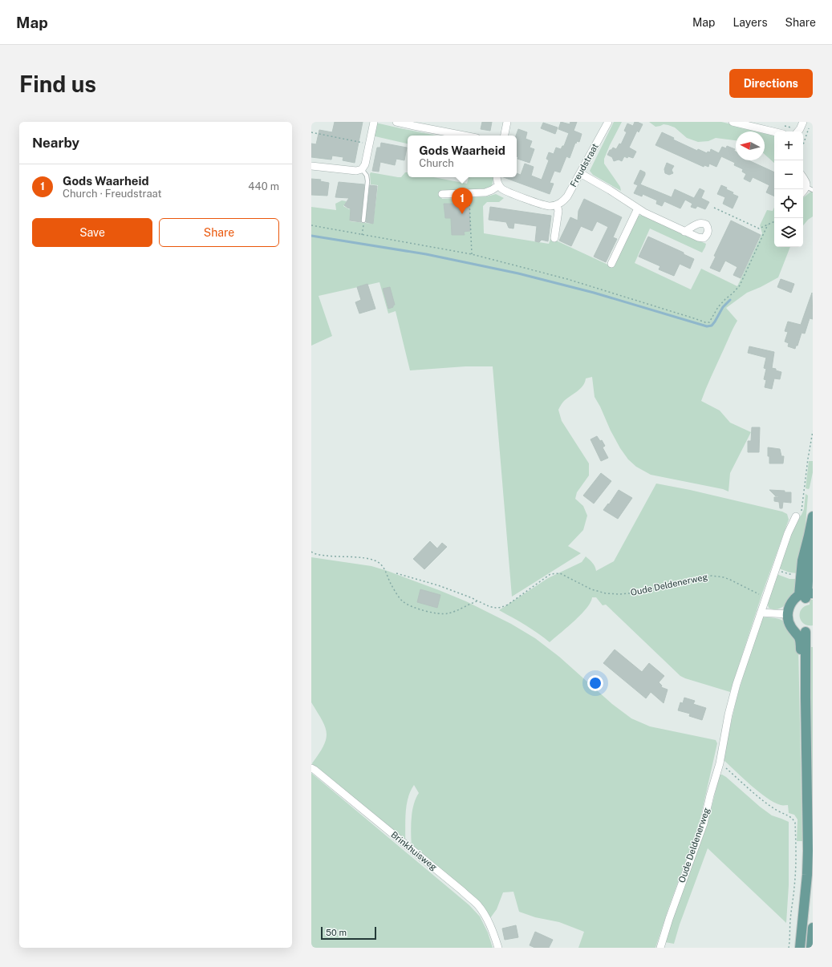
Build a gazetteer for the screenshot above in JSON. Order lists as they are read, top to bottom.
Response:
{
  "streets": {
    "street": ["Freudstraat", "Oude Deldenerweg", "Brinkhuisweg"]
  },
  "scale_bar": "50 m",
  "north": "left",
  "page": {
    "header": "Map",
    "nav": ["Map", "Layers", "Share"],
    "buttons": [
      "Directions",
      ["Save", "Share"]
    ],
    "title": "Find us",
    "heading": "Nearby",
    "map_buttons": ["+", "−"],
    "popup": ["Gods Waarheid", "Church"],
    "list": [
      {
        "mark": "1",
        "name": "Gods Waarheid",
        "note": "Church · Freudstraat",
        "value": "440 m"
      }
    ],
    "pins": "1",
    "scale": "50 m"
  }
}
